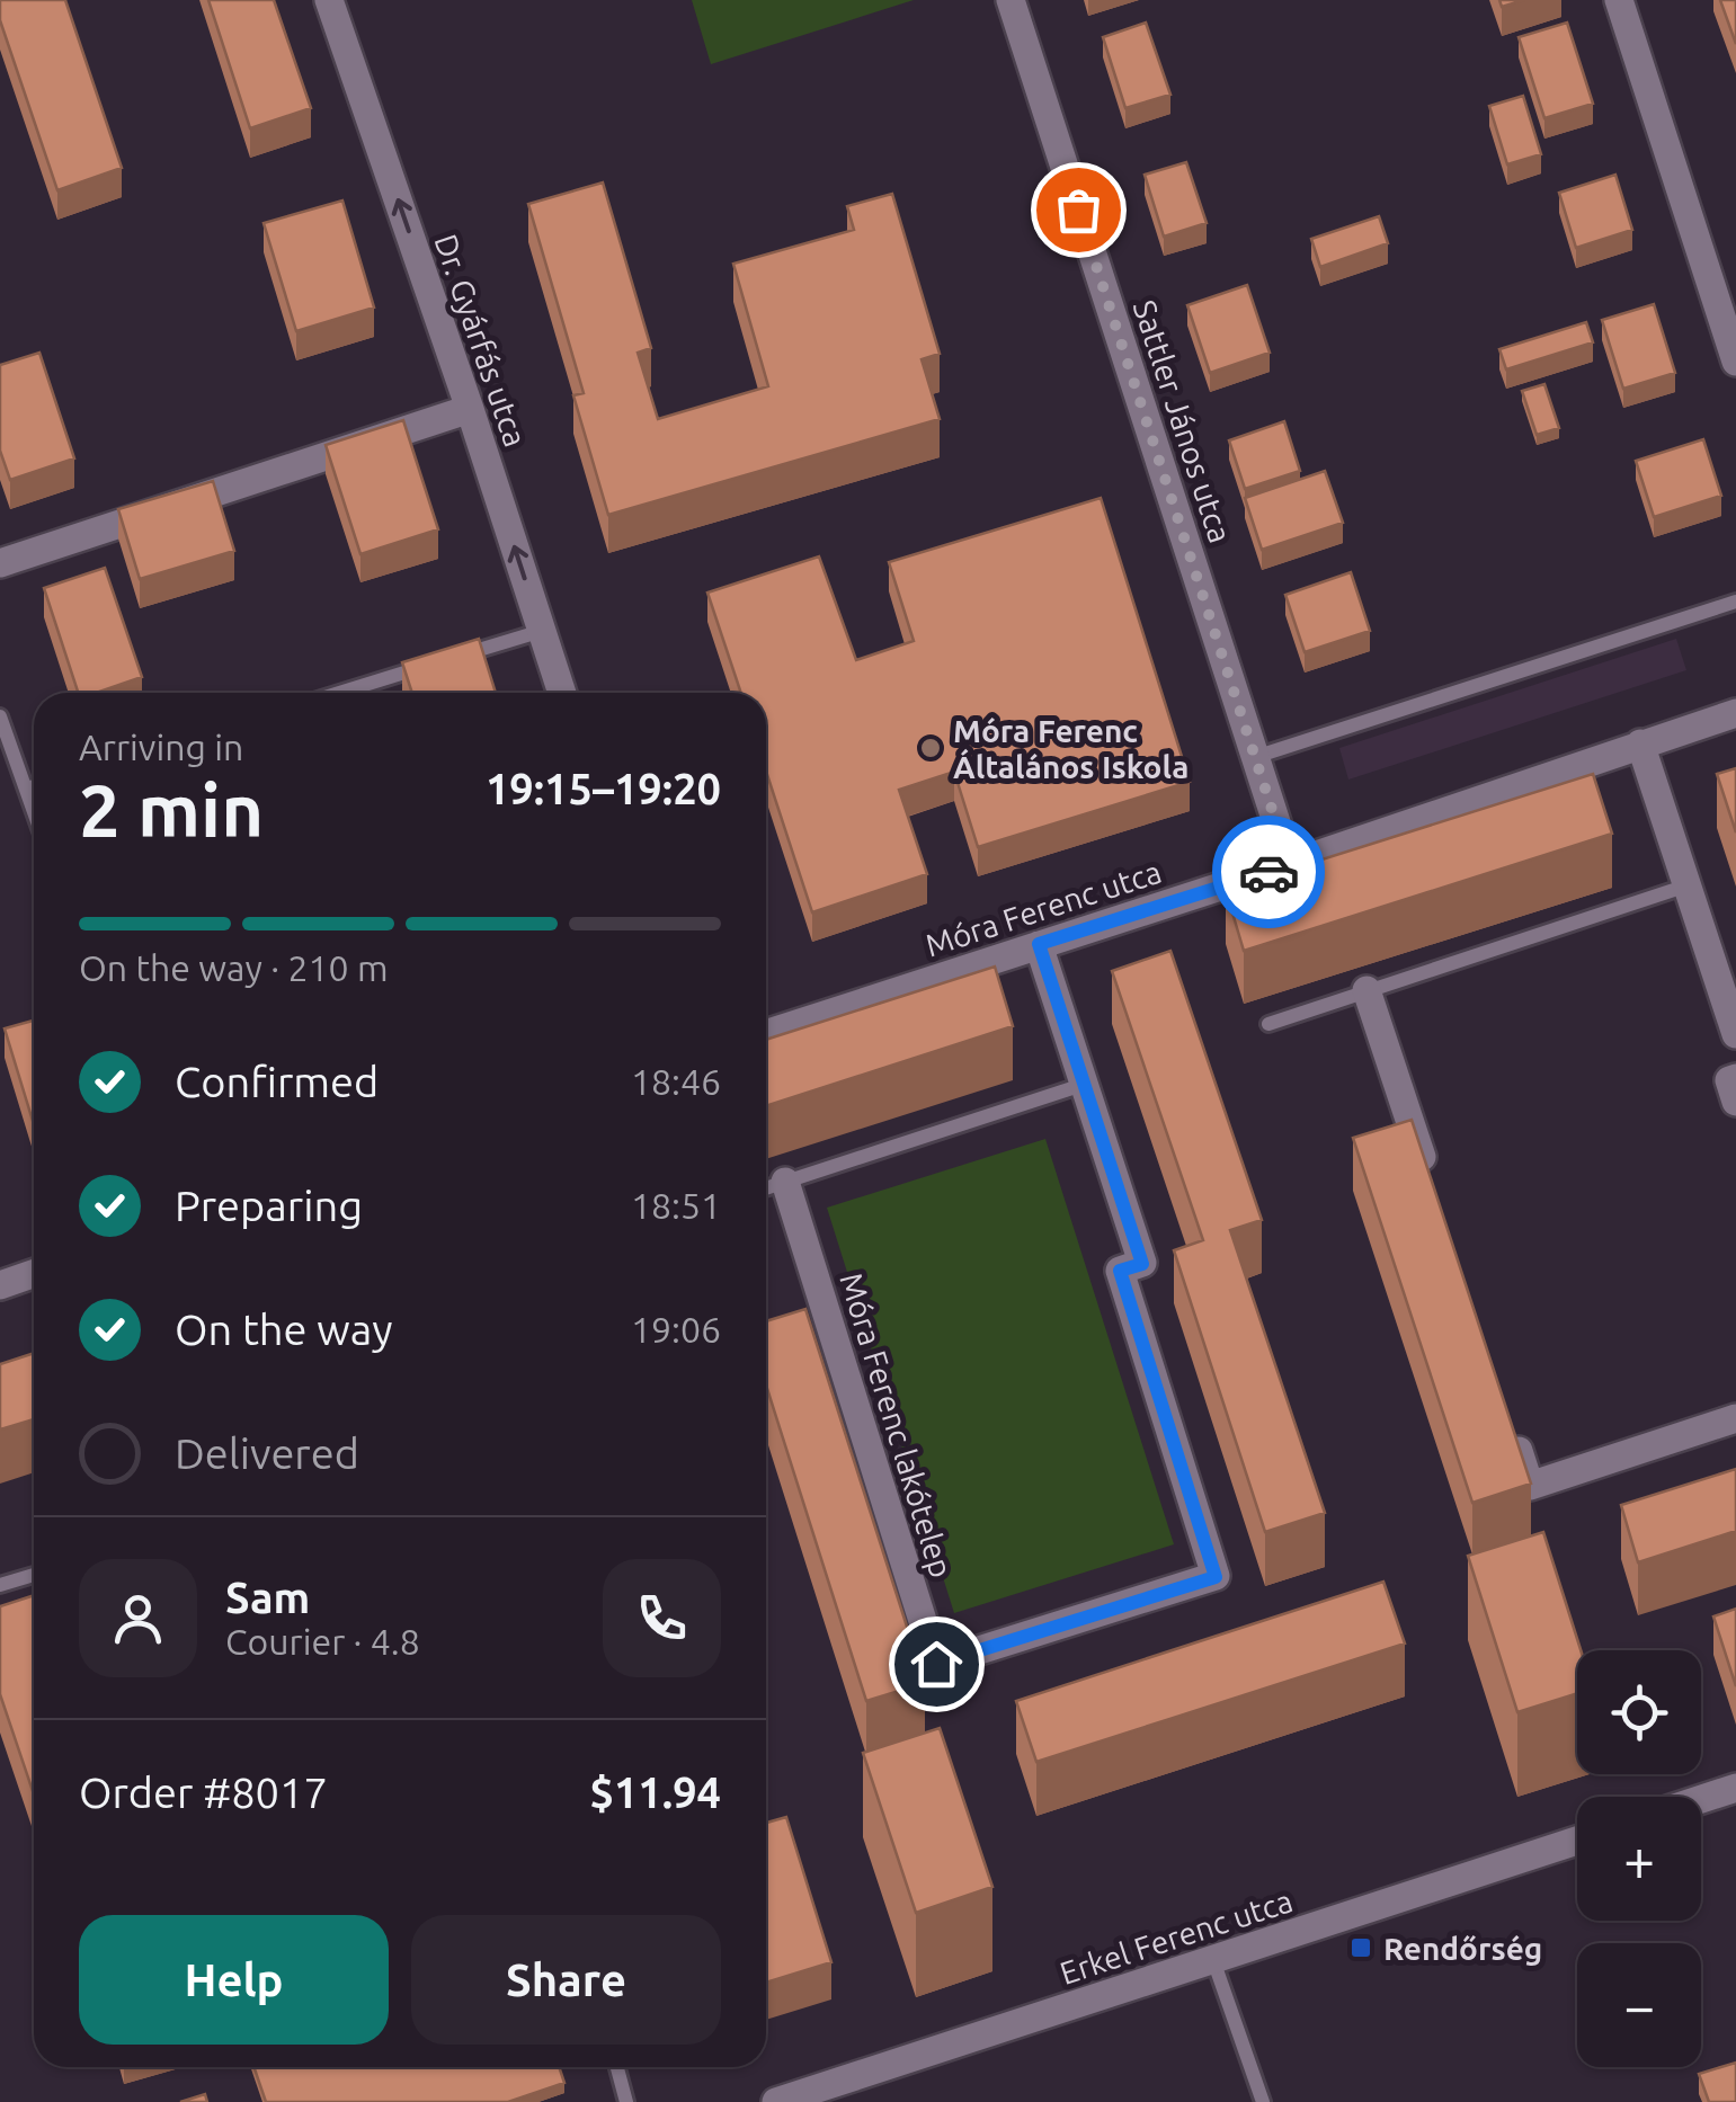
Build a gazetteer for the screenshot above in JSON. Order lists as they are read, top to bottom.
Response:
{
  "streets": {
    "street": [
      "Dr. Gyárfás utca",
      "Sattler János utca",
      "Móra Ferenc utca",
      "Móra Ferenc lakótelep",
      "Erkel Ferenc utca"
    ]
  },
  "crossings": [
    ["Sattler János utca", "Móra Ferenc utca"],
    ["Móra Ferenc utca", "Móra Ferenc lakótelep"]
  ],
  "one_way": ["Dr. Gyárfás utca"],
  "places": {
    "other": ["Móra Ferenc Általános Iskola"],
    "transit": ["Rendőrség"]
  },
  "page": {
    "heading": ["2 min", "Arriving in", "19:15–19:20"],
    "panel": [
      "Sam",
      "Courier · 4.8",
      "Order #8017",
      "$11.94"
    ],
    "bar": "On the way · 210 m",
    "list": [
      ["Confirmed", "18:46"],
      ["Preparing", "18:51"],
      ["On the way", "19:06"],
      "Delivered"
    ],
    "map_buttons": ["+", "−"],
    "buttons": ["Help", "Share"]
  }
}
